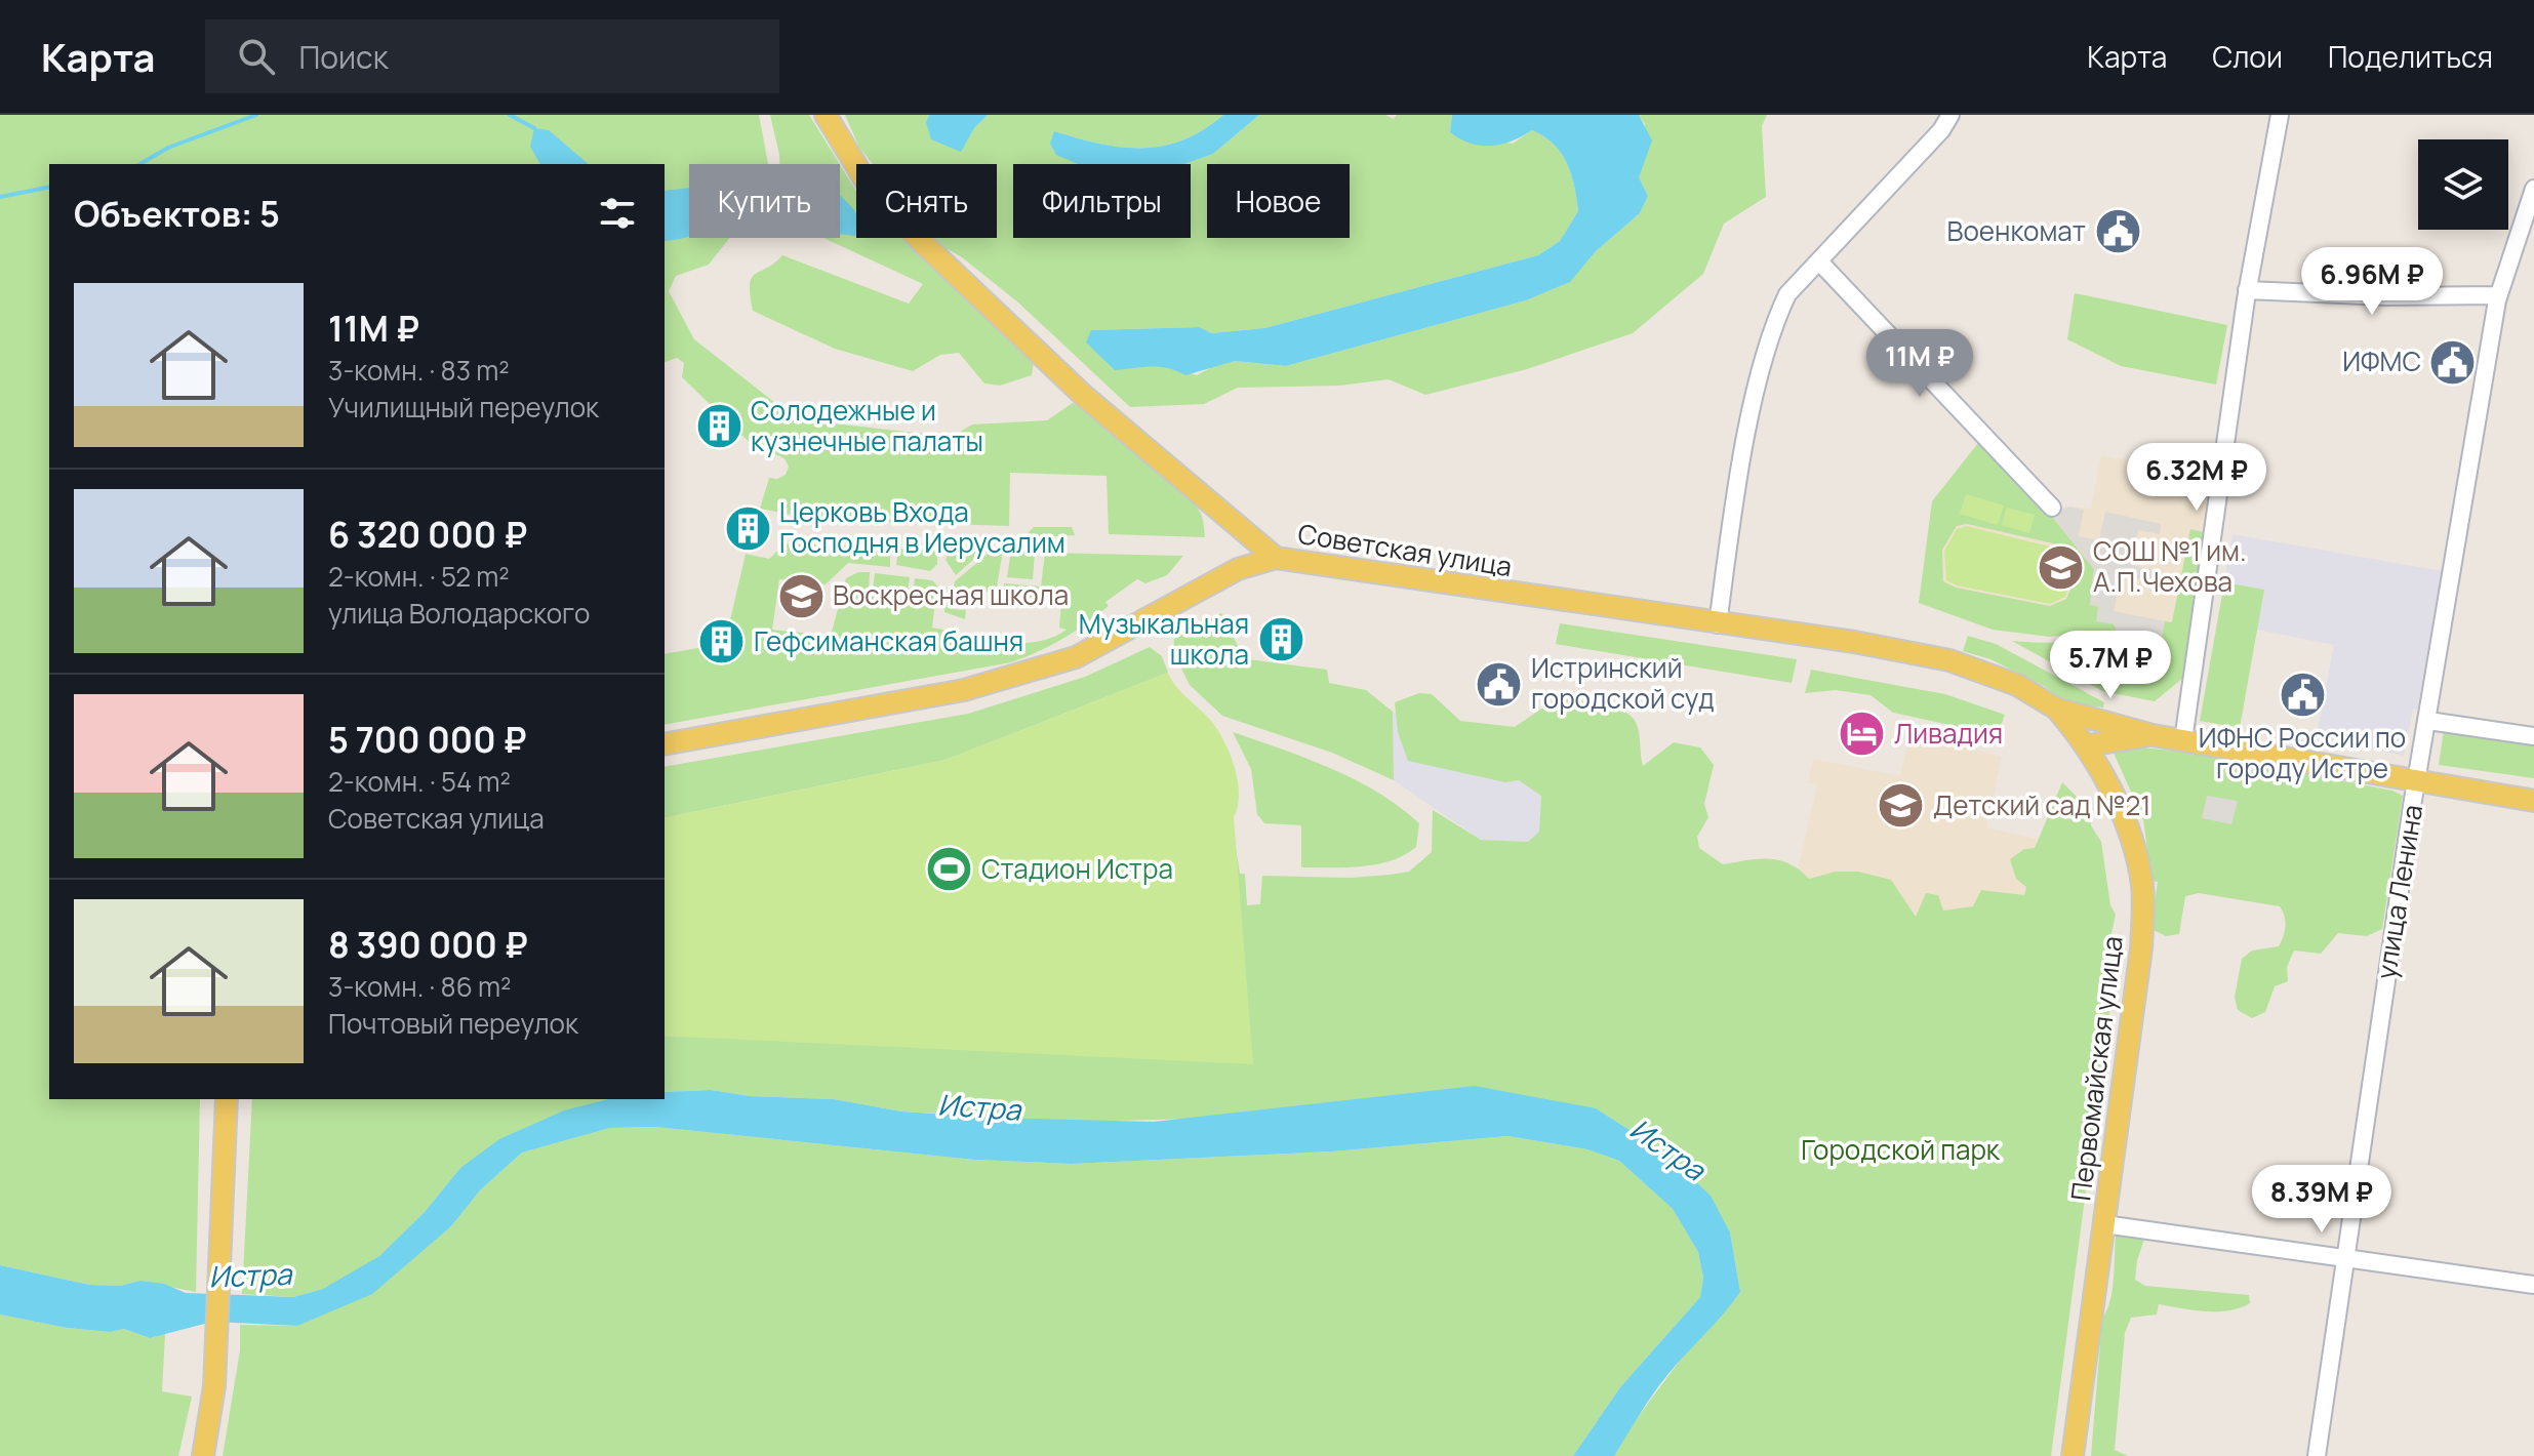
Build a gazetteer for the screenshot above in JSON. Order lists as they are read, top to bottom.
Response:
{
  "streets": {
    "main road": ["Советская улица", "Первомайская улица"],
    "street": ["улица Ленина"]
  },
  "crossings": [
    ["Советская улица", "улица Ленина"],
    ["Советская улица", "Первомайская улица"]
  ],
  "water": ["Истра"],
  "parks": ["Городской парк"],
  "places": {
    "public building": [
      "Военкомат",
      "ИФМС",
      "Истринский городской суд",
      "ИФНС России по городу Истре"
    ],
    "building": [
      "Солодежные и кузнечные палаты",
      "Церковь Входа Господня в Иерусалим",
      "Музыкальная школа",
      "Гефсиманская башня"
    ],
    "school or university": ["СОШ №1 им. А.П.Чехова", "Воскресная школа", "Детский сад №21"],
    "hotel": ["Ливадия"],
    "sports": ["Стадион Истра"]
  },
  "page": {
    "header": "Карта",
    "search": "Поиск",
    "nav": ["Карта", "Слои", "Поделиться"],
    "chip": [
      "Купить",
      "Снять",
      "Фильтры",
      "Новое"
    ],
    "heading": "Объектов: 5",
    "price": [
      "6.96M ₽",
      "11M ₽",
      "6.32M ₽",
      "5.7M ₽",
      "8.39M ₽"
    ],
    "list": [
      {
        "name": "11M ₽",
        "note": "3-комн. · 83 m² · Училищный переулок"
      },
      {
        "name": "6 320 000 ₽",
        "note": "2-комн. · 52 m² · улица Володарского"
      },
      {
        "name": "5 700 000 ₽",
        "note": "2-комн. · 54 m² · Советская улица"
      },
      {
        "name": "8 390 000 ₽",
        "note": "3-комн. · 86 m² · Почтовый переулок"
      }
    ]
  }
}
